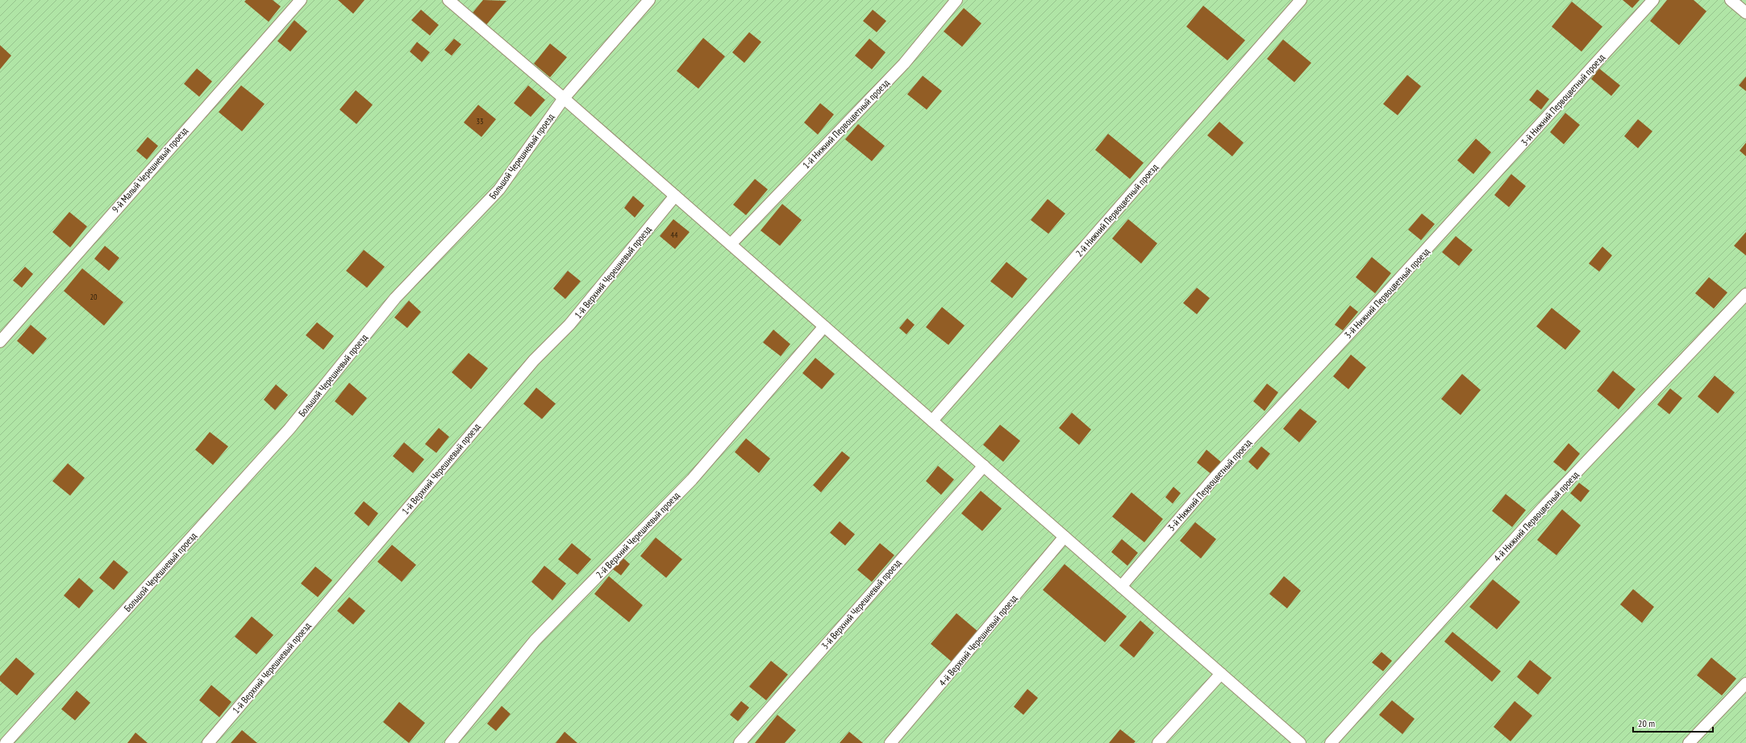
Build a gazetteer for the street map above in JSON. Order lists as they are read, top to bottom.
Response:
{
  "streets": {
    "lane": [
      "3-й Нижний Первоцветный проезд",
      "1-й Нижний Первоцветный проезд",
      "Большой Черешневый проезд",
      "9-й Малый Черешневый проезд",
      "2-й Нижний Первоцветный проезд",
      "1-й Верхний Черешневый проезд",
      "4-й Нижний Первоцветный проезд",
      "2-й Верхний Черешневый проезд",
      "3-й Верхний Черешневый проезд",
      "4-й Верхний Черешневый проезд"
    ]
  },
  "house_numbers": ["33", "44", "20"],
  "scale_bar": "20 m"
}
